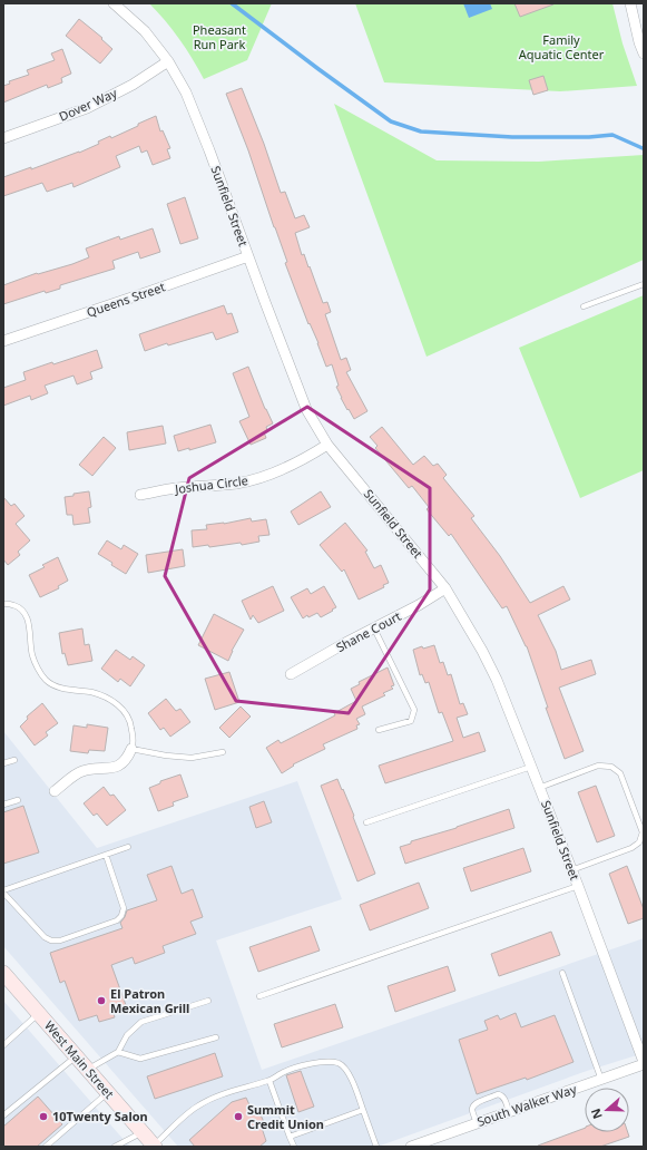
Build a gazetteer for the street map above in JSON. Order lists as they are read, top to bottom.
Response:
{
  "streets": {
    "main road": ["West Main Street"],
    "street": [
      "Dover Way",
      "Sunfield Street",
      "Queens Street",
      "Joshua Circle",
      "Shane Court",
      "South Walker Way"
    ]
  },
  "crossings": [
    ["Dover Way", "Sunfield Street"],
    ["Sunfield Street", "Queens Street"],
    ["Sunfield Street", "Joshua Circle"],
    ["Sunfield Street", "Shane Court"],
    ["Sunfield Street", "South Walker Way"]
  ],
  "parks": ["Pheasant Run Park", "Family Aquatic Center"],
  "places": ["El Patron Mexican Grill", "10Twenty Salon", "Summit Credit Union"],
  "north": "left"
}
